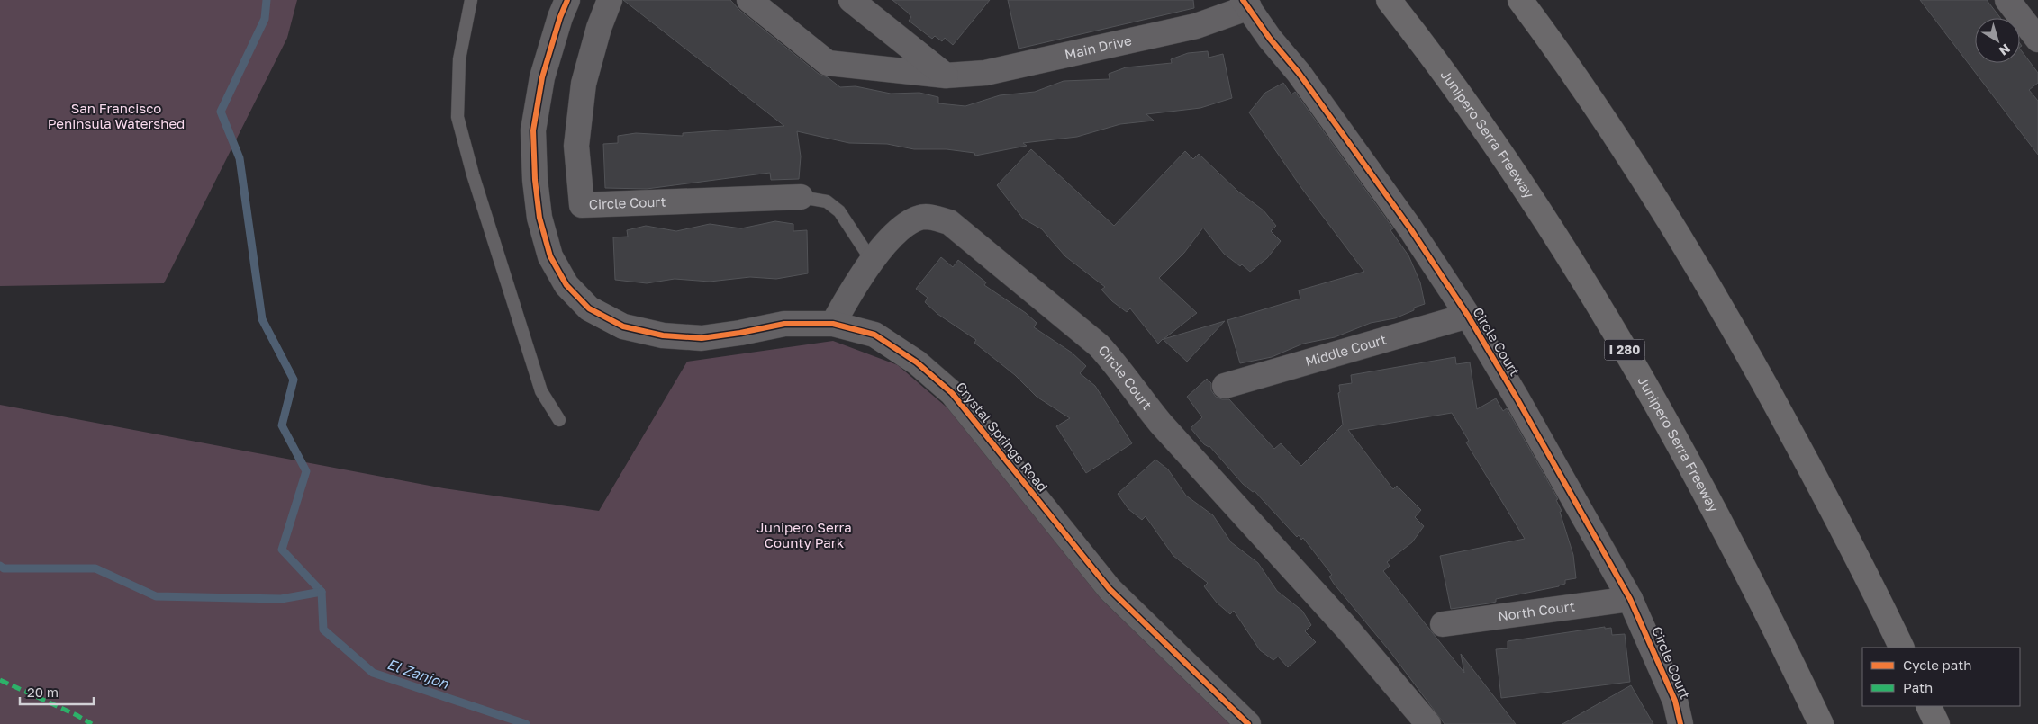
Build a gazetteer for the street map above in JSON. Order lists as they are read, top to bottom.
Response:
{
  "streets": {
    "highway": ["Junipero Serra Freeway", "I 280"],
    "street": [
      "Main Drive",
      "Circle Court",
      "Middle Court",
      "Crystal Springs Road",
      "North Court"
    ]
  },
  "crossings": [
    ["Main Drive", "Circle Court"],
    ["Circle Court", "Middle Court"],
    ["Circle Court", "Crystal Springs Road"],
    ["Circle Court", "North Court"]
  ],
  "water": ["El Zanjon"],
  "parks": ["San Francisco Peninsula Watershed", "Junipero Serra County Park"],
  "legend": ["Cycle path", "Path"],
  "scale_bar": "20 m",
  "north": "bottom right"
}
